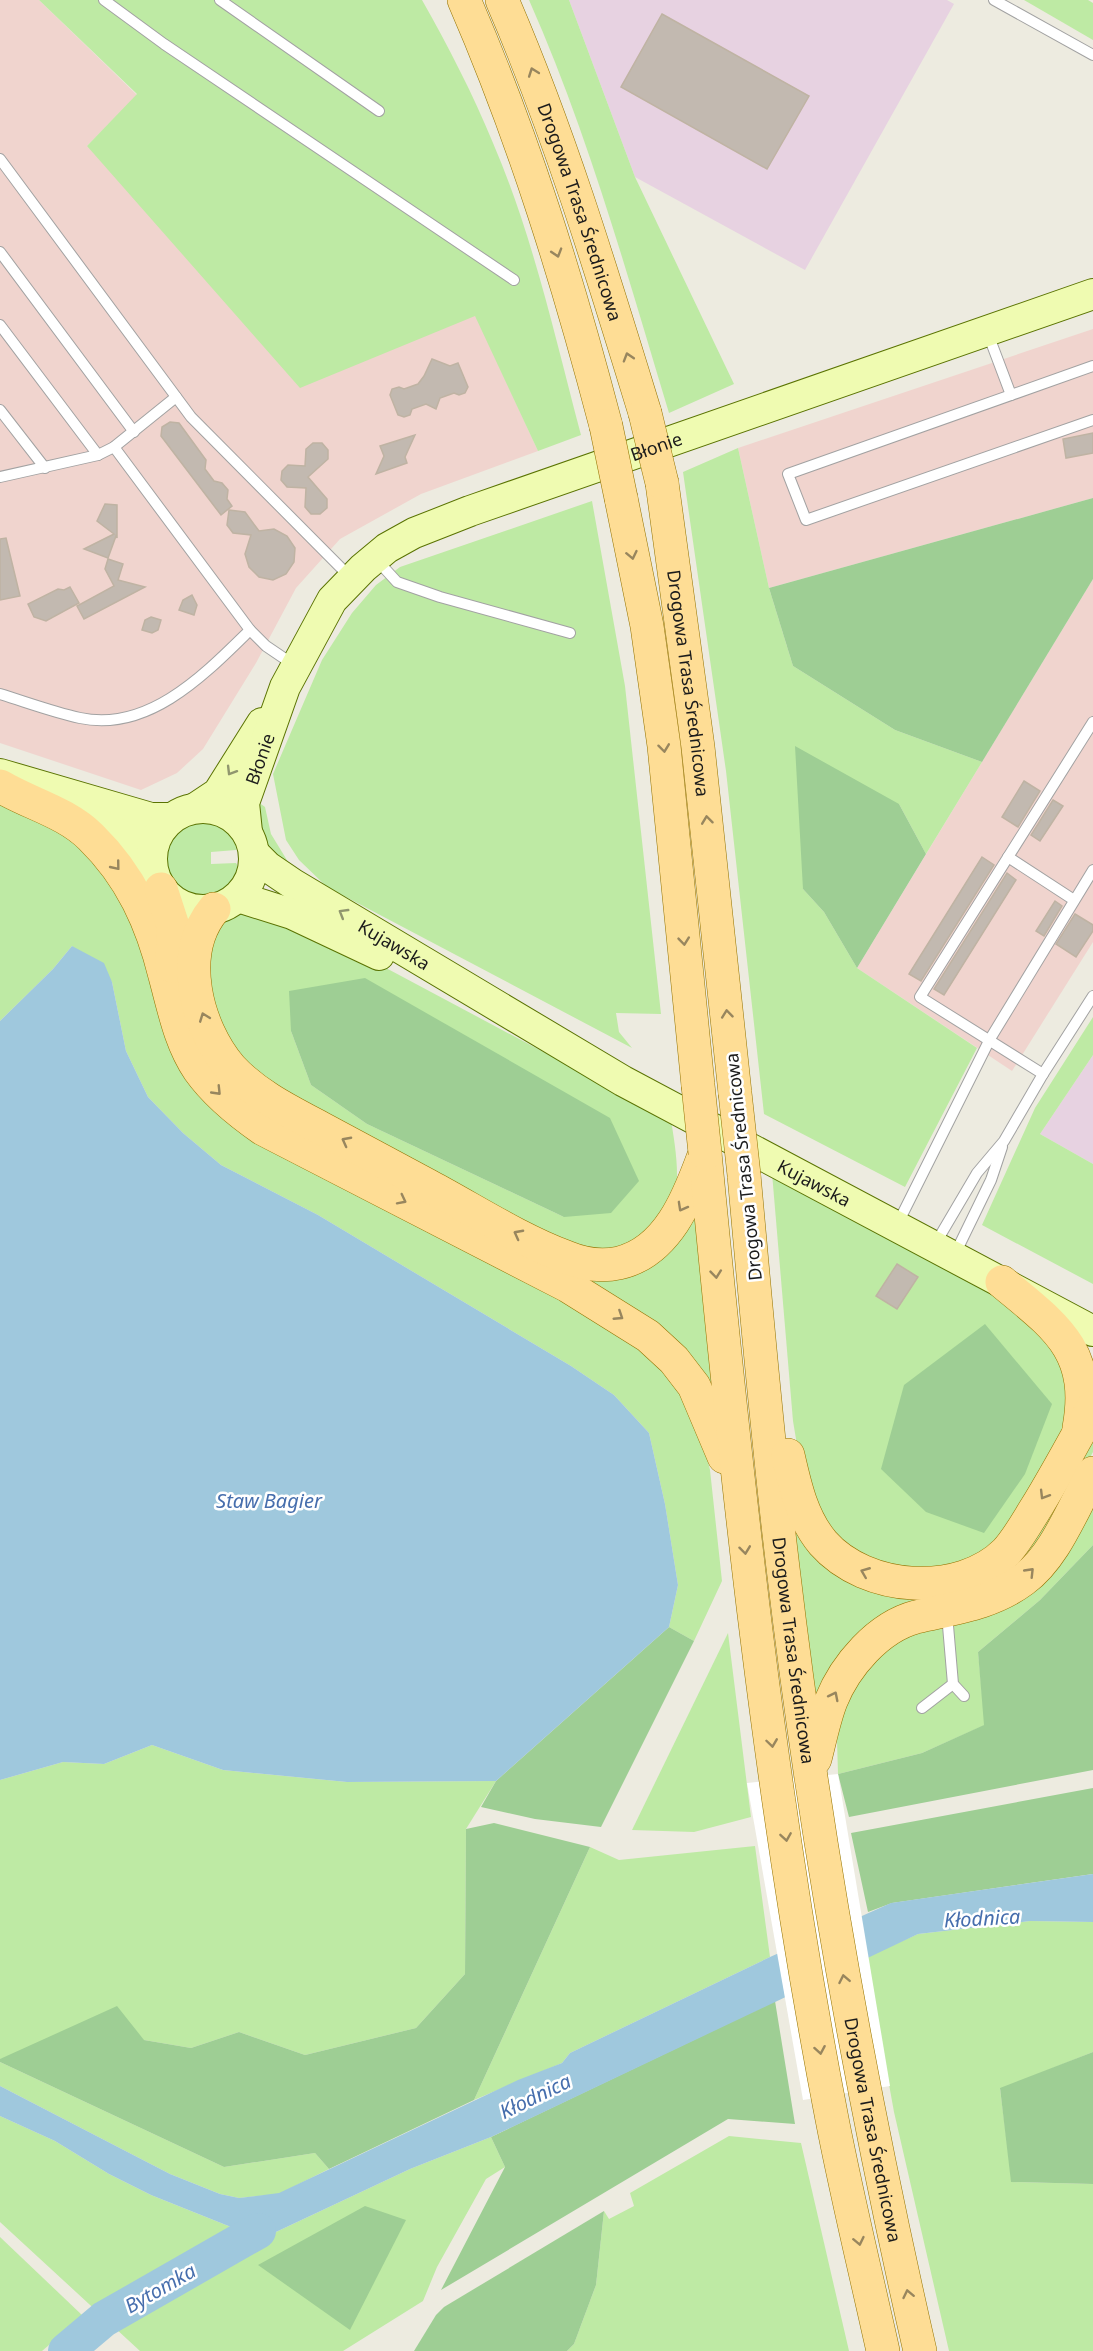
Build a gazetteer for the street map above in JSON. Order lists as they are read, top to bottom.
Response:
{
  "streets": {
    "main road": ["Drogowa Trasa Średnicowa"],
    "street": ["Błonie", "Kujawska"]
  },
  "crossings": [
    ["Błonie", "Kujawska"]
  ],
  "water": ["Staw Bagier", "Kłodnica", "Bytomka"]
}
